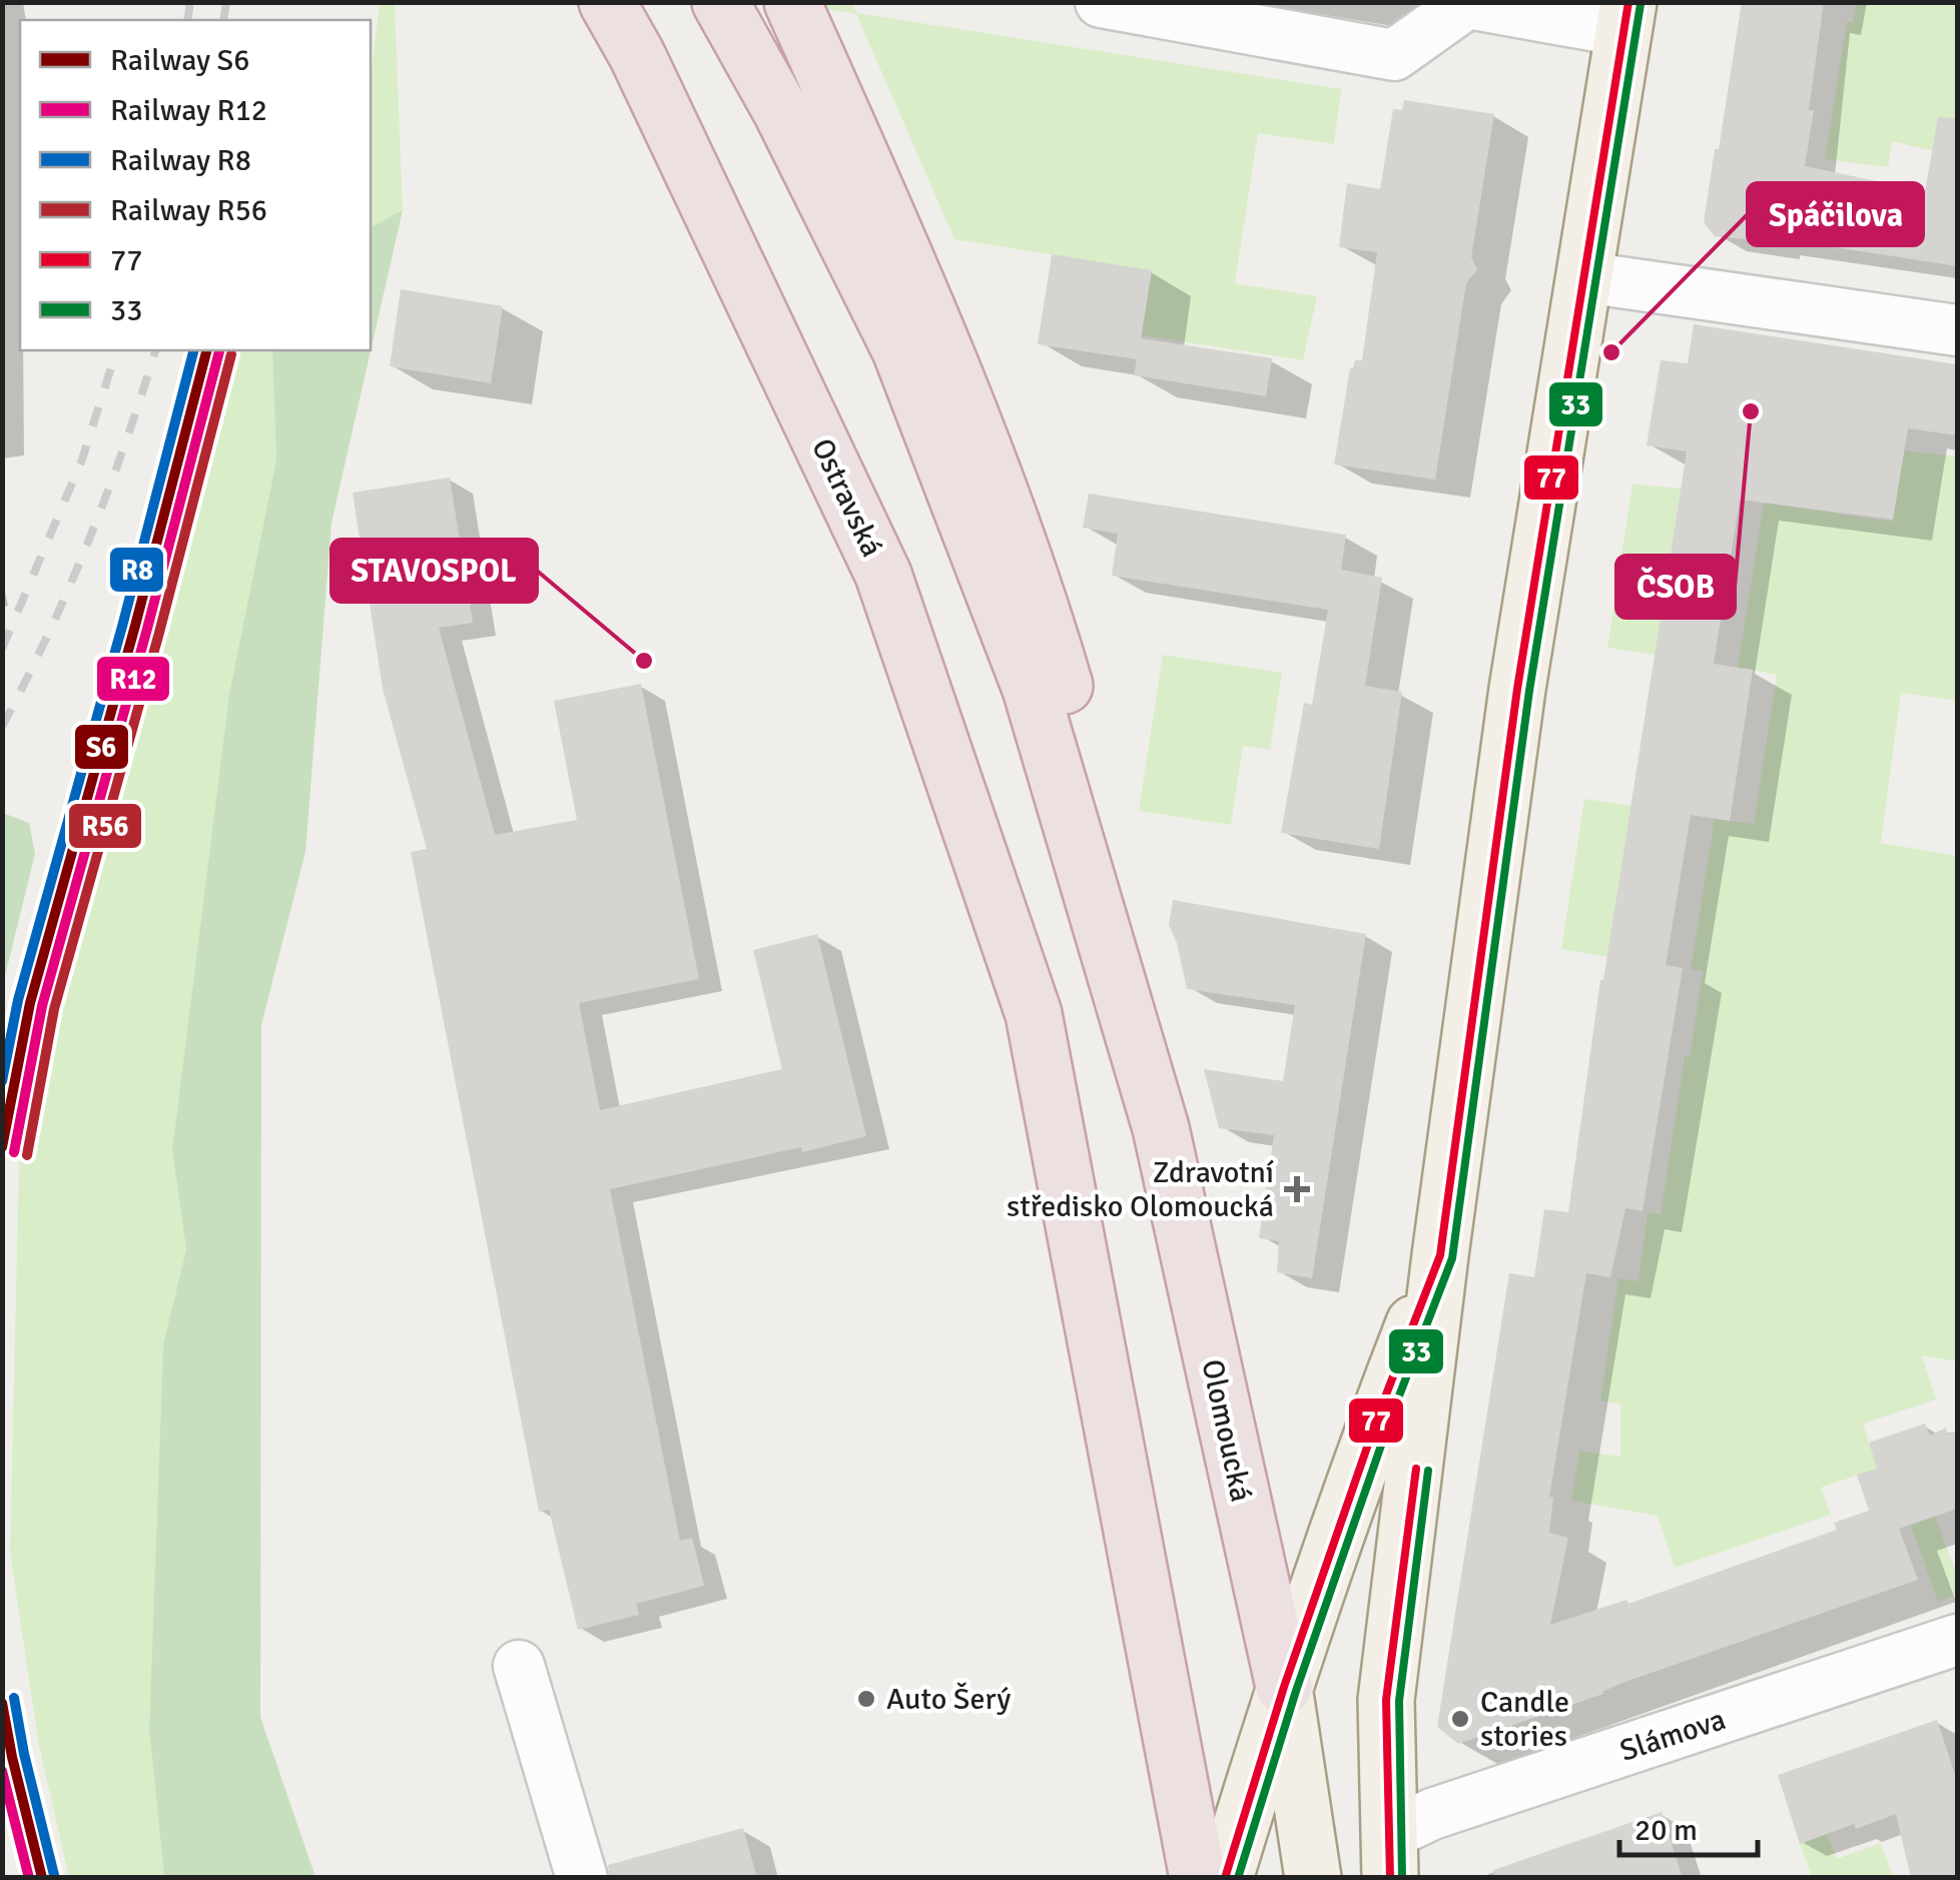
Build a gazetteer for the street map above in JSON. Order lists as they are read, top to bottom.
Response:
{
  "streets": {
    "highway": ["Ostravská", "Olomoucká"],
    "street": ["Slámova"]
  },
  "places": {
    "other": [
      "Spáčilova",
      "ČSOB",
      "STAVOSPOL",
      "Auto Šerý",
      "Candle stories"
    ],
    "health": ["Zdravotní středisko Olomoucká"]
  },
  "lines": [
    "transit line 77",
    "transit line 33",
    "rail line S6",
    "rail line R8",
    "rail line R12",
    "rail line R56"
  ],
  "legend": [
    "Railway S6",
    "Railway R12",
    "Railway R8",
    "Railway R56",
    "77",
    "33"
  ],
  "scale_bar": "20 m"
}
